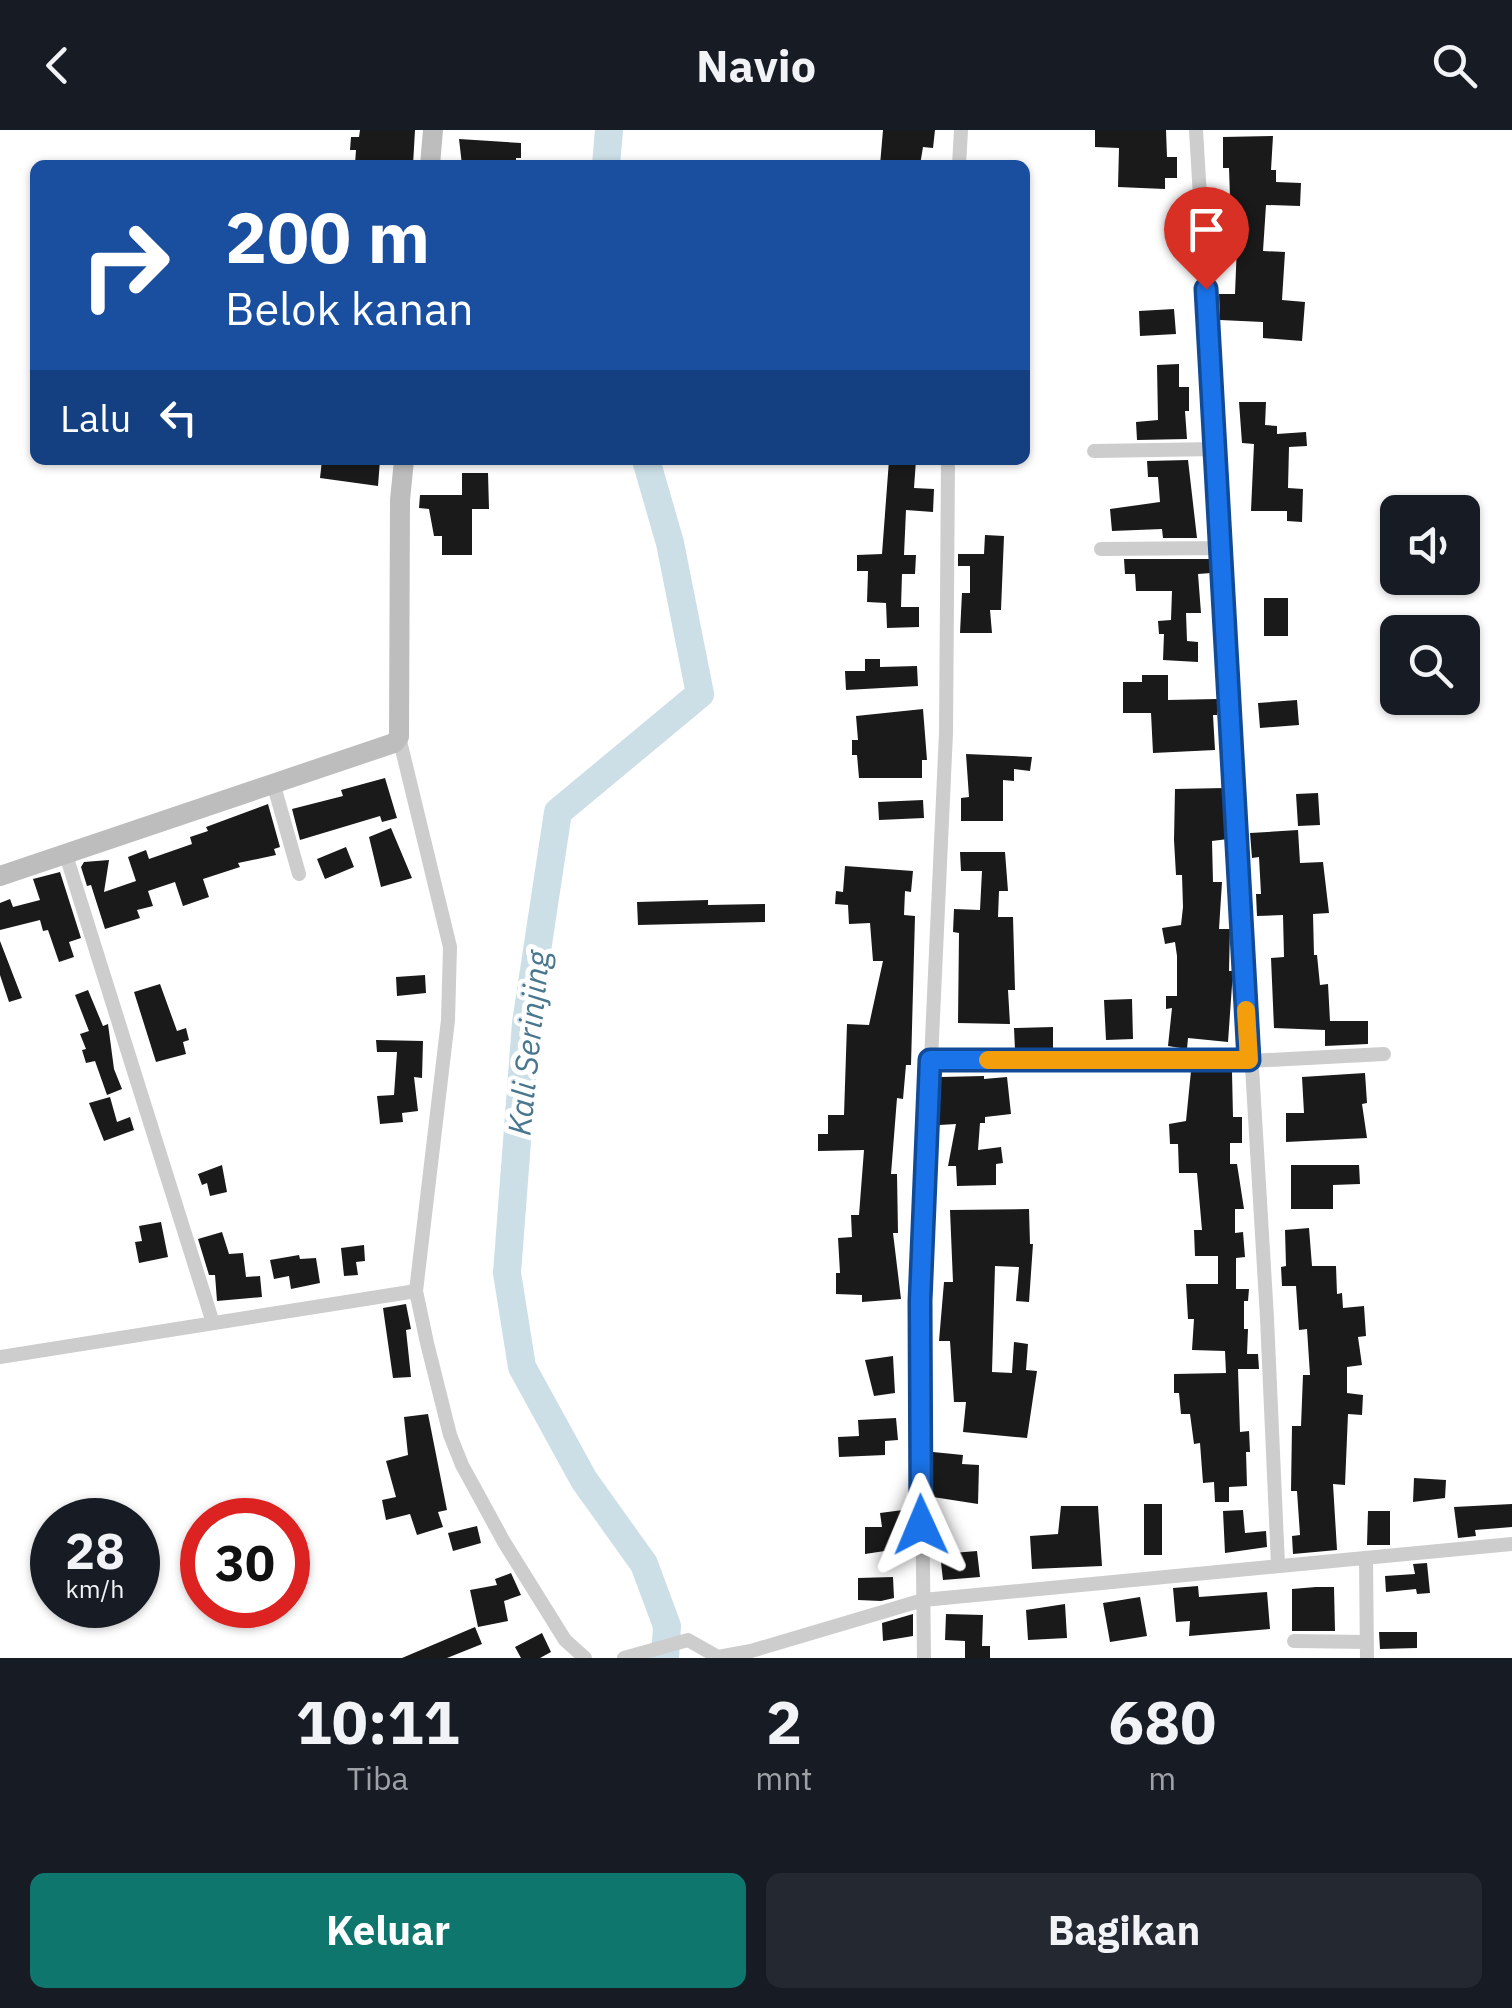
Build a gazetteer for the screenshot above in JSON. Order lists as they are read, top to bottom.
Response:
{
  "water": ["Kali Serinjing"],
  "page": {
    "header": "Navio",
    "turn": ["200 m", "Belok kanan"],
    "then": "Lalu",
    "speed": "28 km/h",
    "limit": "30",
    "eta": [
      "10:11",
      "Tiba",
      "2",
      "mnt",
      "680",
      "m"
    ],
    "buttons": ["Keluar", "Bagikan"]
  }
}
